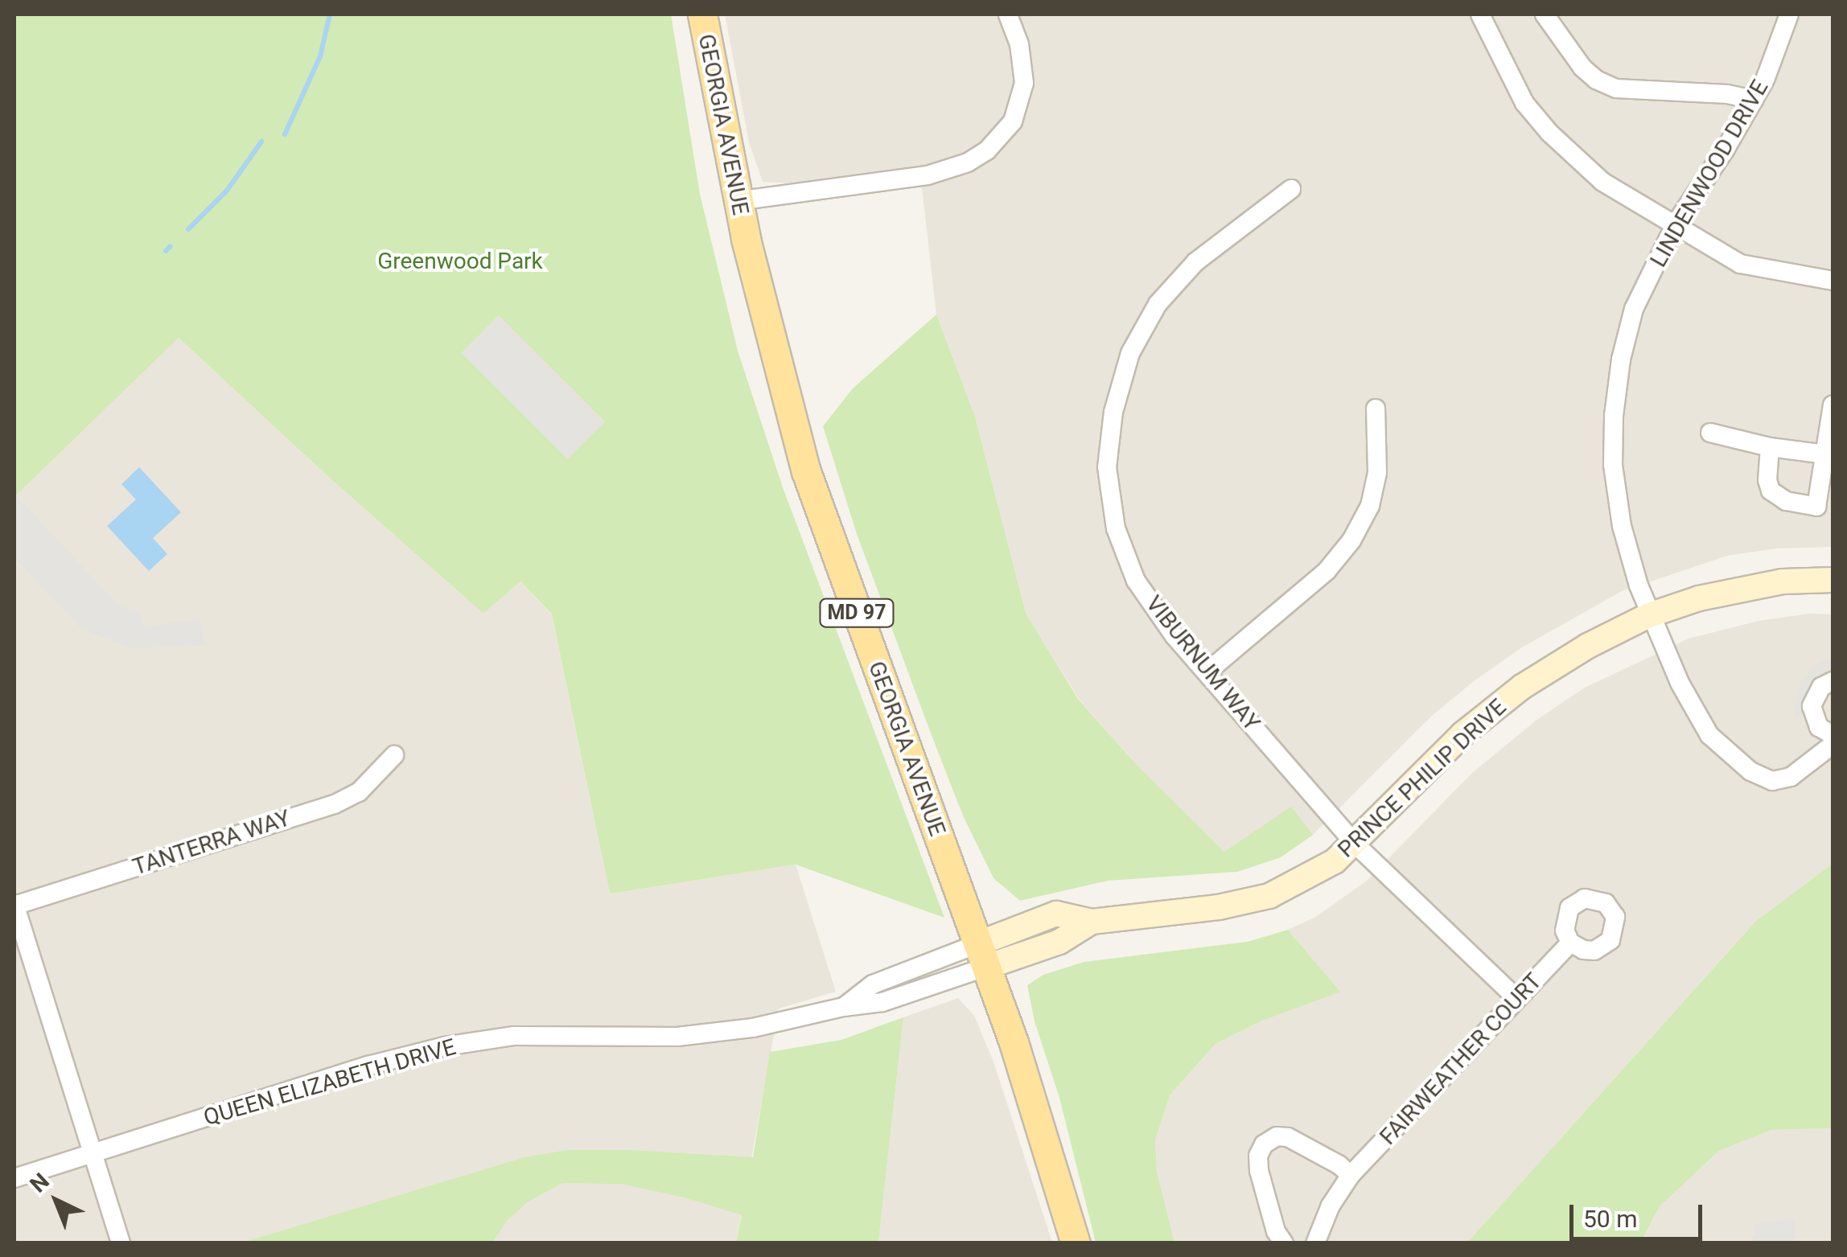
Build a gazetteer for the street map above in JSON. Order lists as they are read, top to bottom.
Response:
{
  "streets": {
    "main road": ["GEORGIA AVENUE", "MD 97"],
    "street": [
      "LINDENWOOD DRIVE",
      "VIBURNUM WAY",
      "PRINCE PHILIP DRIVE",
      "TANTERRA WAY",
      "FAIRWEATHER COURT",
      "QUEEN ELIZABETH DRIVE"
    ]
  },
  "crossings": [
    ["GEORGIA AVENUE", "PRINCE PHILIP DRIVE"],
    ["GEORGIA AVENUE", "QUEEN ELIZABETH DRIVE"],
    ["LINDENWOOD DRIVE", "PRINCE PHILIP DRIVE"],
    ["VIBURNUM WAY", "PRINCE PHILIP DRIVE"],
    ["VIBURNUM WAY", "FAIRWEATHER COURT"],
    ["PRINCE PHILIP DRIVE", "QUEEN ELIZABETH DRIVE"]
  ],
  "parks": ["Greenwood Park"],
  "scale_bar": "50 m",
  "north": "top left"
}
